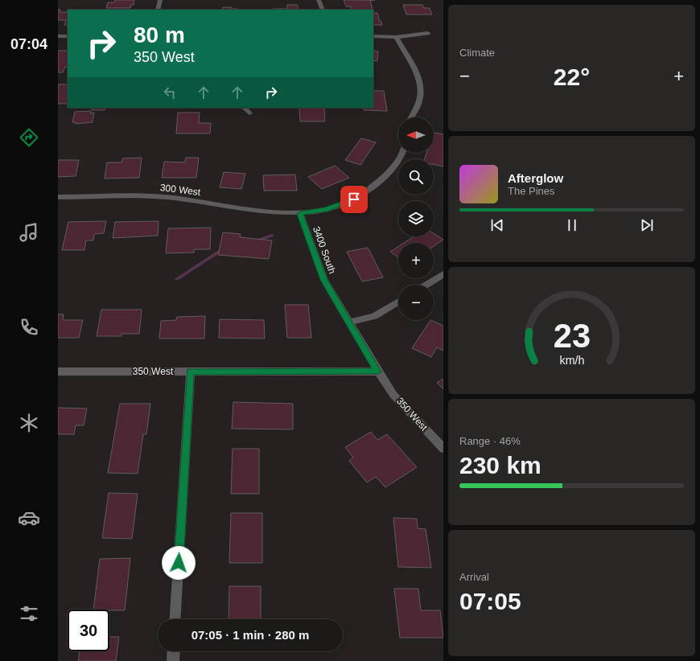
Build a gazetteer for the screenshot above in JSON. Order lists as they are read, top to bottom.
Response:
{
  "streets": {
    "street": ["300 West", "3400 South", "350 West"]
  },
  "crossings": [
    ["300 West", "3400 South"],
    ["3400 South", "350 West"]
  ],
  "north": "left",
  "page": {
    "tabs": "07:04",
    "tile": [
      "Climate",
      ["Range · 46%", "230 km"],
      ["Arrival", "07:05"]
    ],
    "turn": ["80 m", "350 West"],
    "heat": ["−", "22°", "+"],
    "map_buttons": ["+", "−"],
    "song": ["Afterglow", "The Pines"],
    "limit": "30",
    "trip": "07:05 · 1 min · 280 m",
    "gauge": ["23", "km/h"]
  }
}
